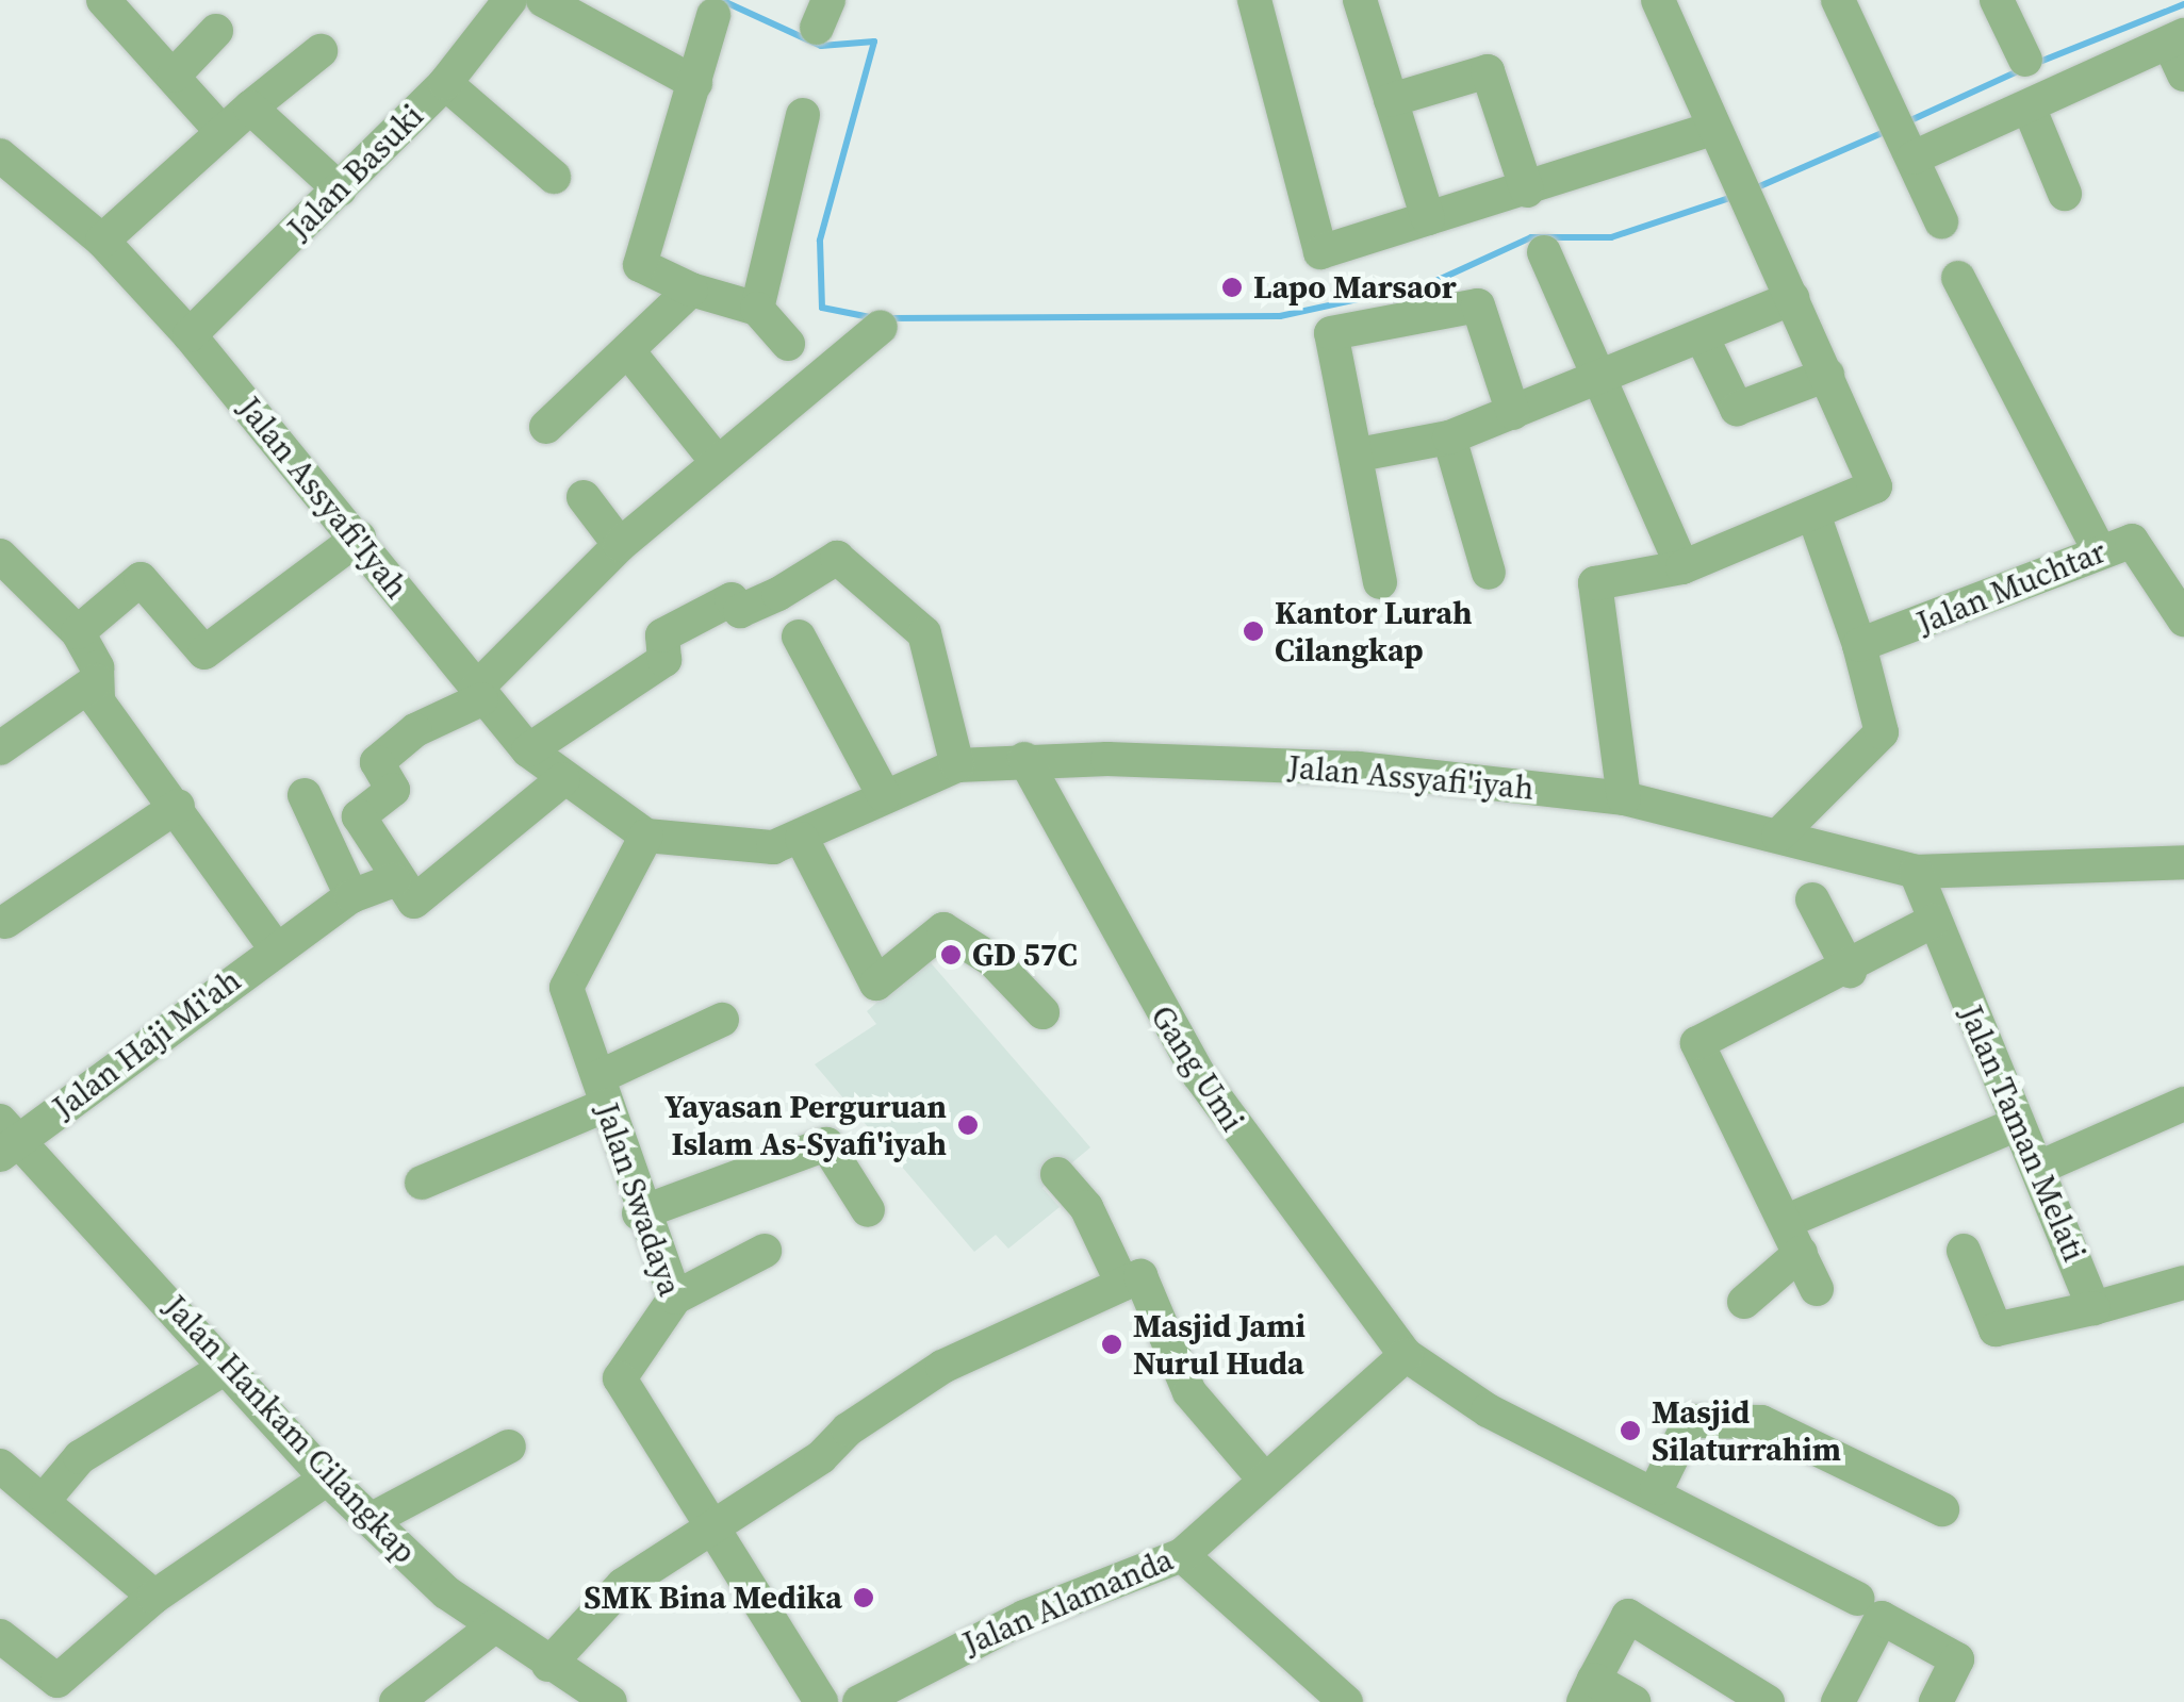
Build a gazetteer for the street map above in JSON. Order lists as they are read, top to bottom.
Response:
{
  "streets": {
    "street": [
      "Jalan Basuki",
      "Jalan Assyafi'Iyah",
      "Jalan Muchtar",
      "Jalan Assyafi'iyah",
      "Jalan Haji Mi'ah",
      "Gang Umi",
      "Jalan Taman Melati",
      "Jalan Swadaya",
      "Jalan Hankam Cilangkap",
      "Jalan Alamanda"
    ]
  },
  "crossings": [
    ["Jalan Basuki", "Jalan Assyafi'Iyah"],
    ["Jalan Assyafi'Iyah", "Jalan Assyafi'iyah"],
    ["Jalan Assyafi'Iyah", "Jalan Swadaya"],
    ["Jalan Assyafi'iyah", "Gang Umi"],
    ["Jalan Assyafi'iyah", "Jalan Taman Melati"],
    ["Jalan Assyafi'iyah", "Jalan Swadaya"],
    ["Jalan Haji Mi'ah", "Jalan Hankam Cilangkap"],
    ["Gang Umi", "Jalan Alamanda"]
  ],
  "places": [
    "Lapo Marsaor",
    "Kantor Lurah Cilangkap",
    "GD 57C",
    "Yayasan Perguruan Islam As-Syafi'iyah",
    "Masjid Jami Nurul Huda",
    "Masjid Silaturrahim",
    "SMK Bina Medika"
  ]
}
